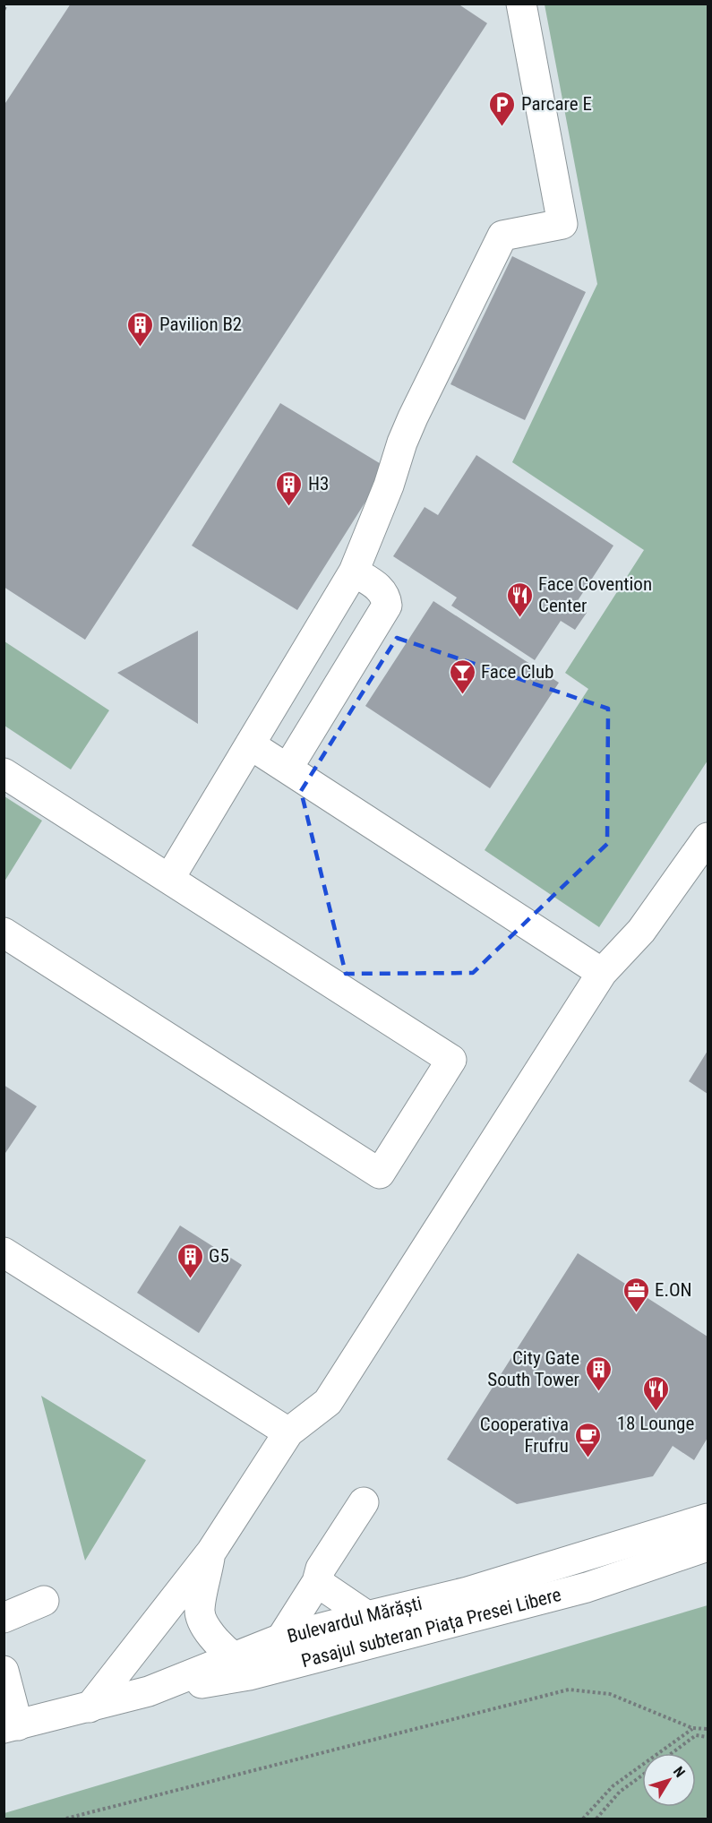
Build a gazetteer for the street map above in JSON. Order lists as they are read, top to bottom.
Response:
{
  "streets": {
    "main road": ["Bulevardul Mărăști", "Pasajul subteran Piața Presei Libere"]
  },
  "crossings": [
    ["Bulevardul Mărăști", "Pasajul subteran Piața Presei Libere"]
  ],
  "places": {
    "parking": ["Parcare E"],
    "building": [
      "Pavilion B2",
      "H3",
      "G5",
      "City Gate South Tower"
    ],
    "restaurant": ["Face Covention Center", "18 Lounge"],
    "bar": ["Face Club"],
    "office": ["E.ON"],
    "cafe": ["Cooperativa Frufru"]
  },
  "north": "top right"
}
